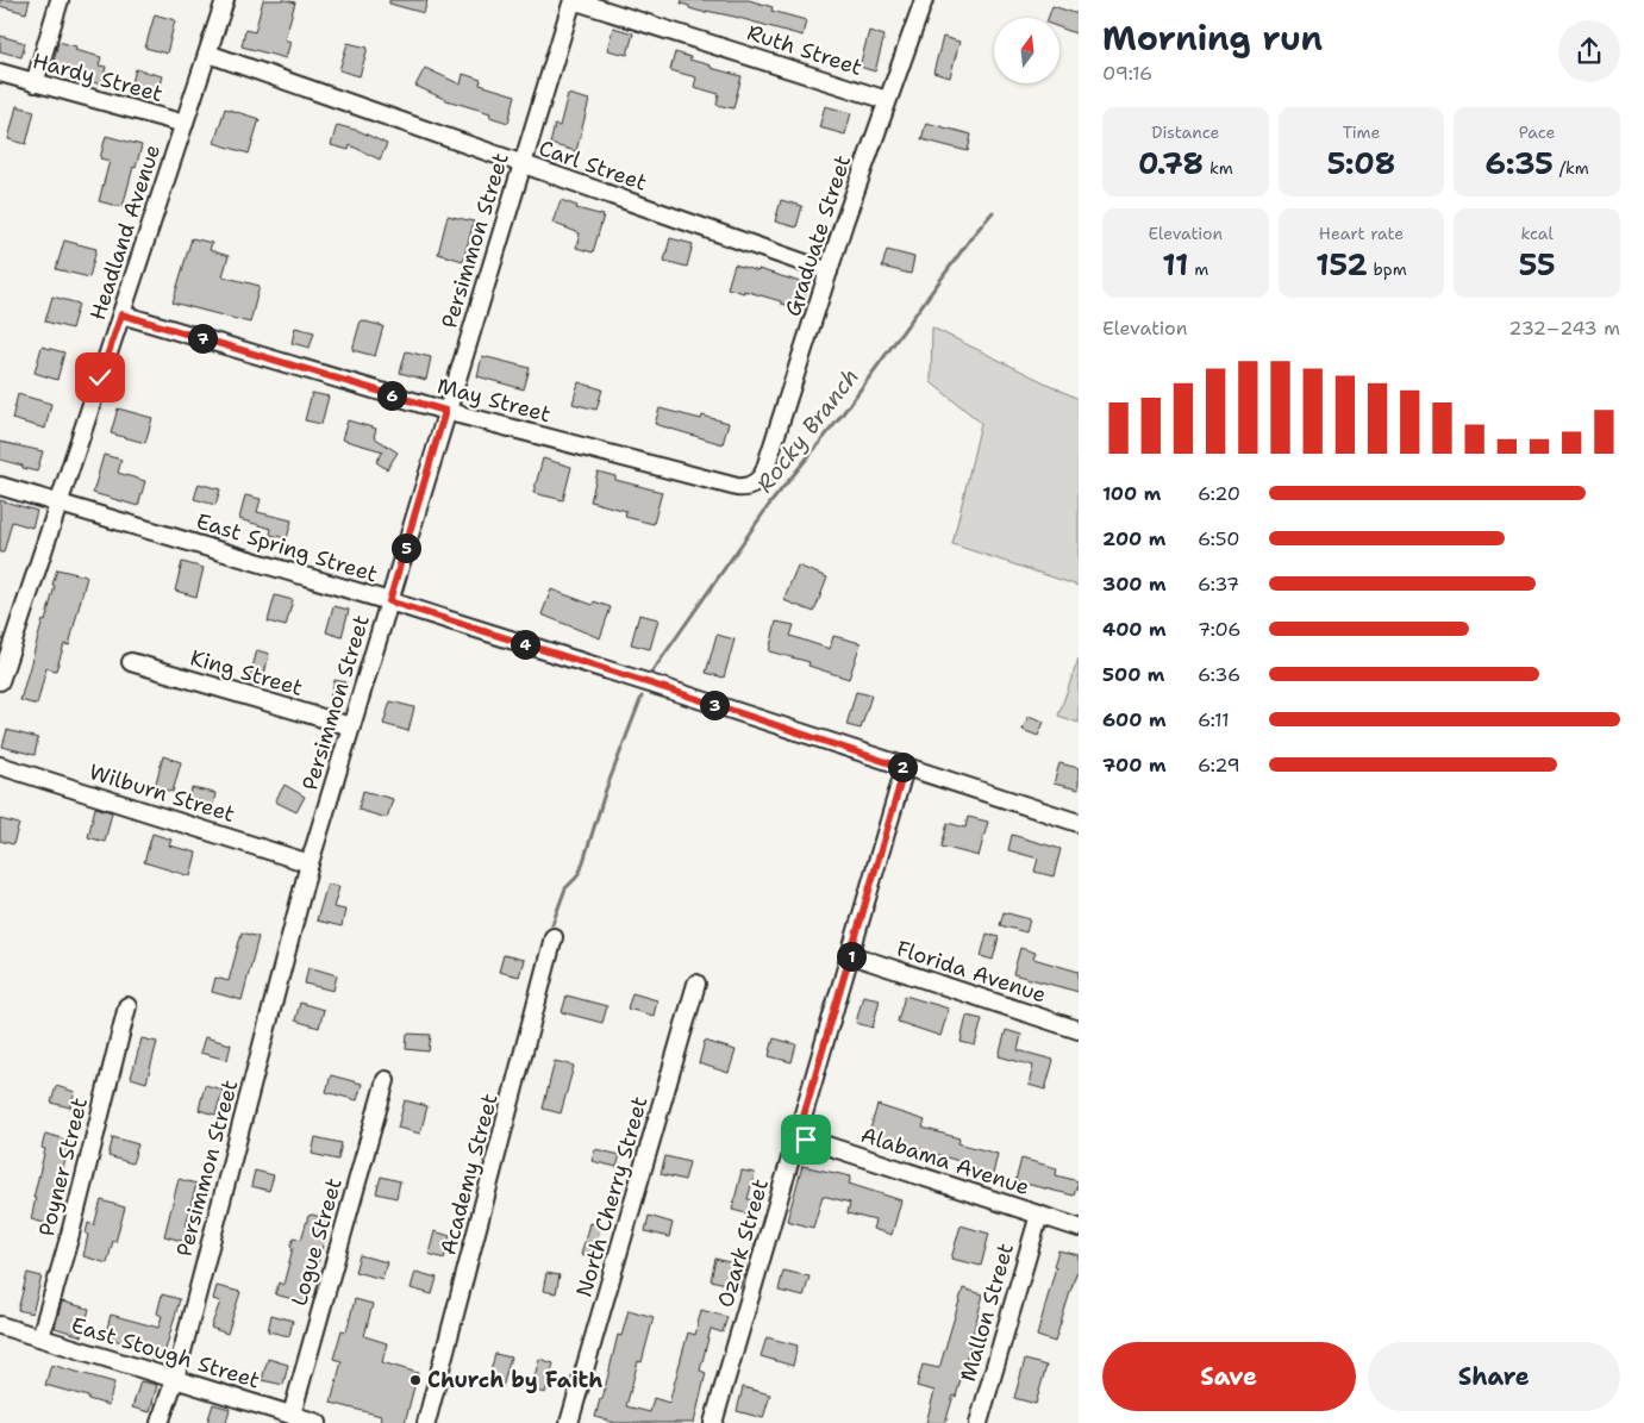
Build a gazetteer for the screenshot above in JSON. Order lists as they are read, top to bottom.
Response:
{
  "streets": {
    "street": [
      "Ruth Street",
      "Hardy Street",
      "Carl Street",
      "Headland Avenue",
      "Graduate Street",
      "Persimmon Street",
      "May Street",
      "East Spring Street",
      "King Street",
      "Wilburn Street",
      "Florida Avenue",
      "Alabama Avenue",
      "Poyner Street",
      "Academy Street",
      "North Cherry Street",
      "Logue Street",
      "Ozark Street",
      "Mallon Street",
      "East Stough Street"
    ]
  },
  "crossings": [
    ["Ruth Street", "Graduate Street"],
    ["Ruth Street", "Persimmon Street"],
    ["Hardy Street", "Headland Avenue"],
    ["Carl Street", "Headland Avenue"],
    ["Carl Street", "Graduate Street"],
    ["Carl Street", "Persimmon Street"],
    ["Headland Avenue", "May Street"],
    ["Headland Avenue", "East Spring Street"],
    ["Graduate Street", "May Street"],
    ["Persimmon Street", "May Street"],
    ["Persimmon Street", "East Spring Street"],
    ["Persimmon Street", "King Street"],
    ["Persimmon Street", "Wilburn Street"],
    ["Persimmon Street", "East Stough Street"],
    ["East Spring Street", "Ozark Street"],
    ["Florida Avenue", "Ozark Street"],
    ["Alabama Avenue", "Ozark Street"],
    ["Alabama Avenue", "Mallon Street"],
    ["Poyner Street", "East Stough Street"],
    ["Logue Street", "East Stough Street"]
  ],
  "water": ["Rocky Branch"],
  "places": ["Church by Faith"],
  "north": "top",
  "page": {
    "heading": ["Morning run", "09:16"],
    "stats": [
      ["Distance", "0.78 km"],
      ["Time", "5:08"],
      ["Pace", "6:35 /km"],
      ["Elevation", "11 m"],
      ["Heart rate", "152 bpm"],
      ["kcal", "55"]
    ],
    "chart": ["Elevation", "232–243 m"],
    "pins": [
      "7",
      "6",
      "5",
      "4",
      "3",
      "2",
      "1"
    ],
    "list": [
      {
        "name": "100 m",
        "note": "6:20"
      },
      {
        "name": "200 m",
        "note": "6:50"
      },
      {
        "name": "300 m",
        "note": "6:37"
      },
      {
        "name": "400 m",
        "note": "7:06"
      },
      {
        "name": "500 m",
        "note": "6:36"
      },
      {
        "name": "600 m",
        "note": "6:11"
      },
      {
        "name": "700 m",
        "note": "6:29"
      }
    ],
    "buttons": ["Save", "Share"]
  }
}
